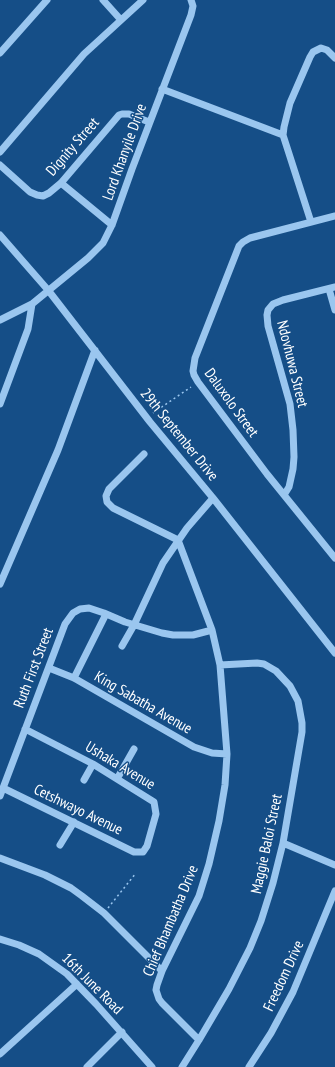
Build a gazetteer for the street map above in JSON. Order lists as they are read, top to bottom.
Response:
{
  "streets": {
    "street": [
      "Dignity Street",
      "Lord Khanyile Drive",
      "Ndovhuwa Street",
      "Daluxolo Street",
      "29th September Drive",
      "Ruth First Street",
      "King Sabatha Avenue",
      "Ushaka Avenue",
      "Cetshwayo Avenue",
      "Maggie Baloi Street",
      "Chief Bhambatha Drive",
      "Freedom Drive",
      "16th June Road"
    ]
  },
  "crossings": [
    ["Dignity Street", "Lord Khanyile Drive"],
    ["Lord Khanyile Drive", "29th September Drive"],
    ["Ndovhuwa Street", "Daluxolo Street"],
    ["Ruth First Street", "King Sabatha Avenue"],
    ["Ruth First Street", "Ushaka Avenue"],
    ["Ruth First Street", "Cetshwayo Avenue"],
    ["King Sabatha Avenue", "Chief Bhambatha Drive"],
    ["Ushaka Avenue", "Cetshwayo Avenue"],
    ["Maggie Baloi Street", "Chief Bhambatha Drive"]
  ]
}
